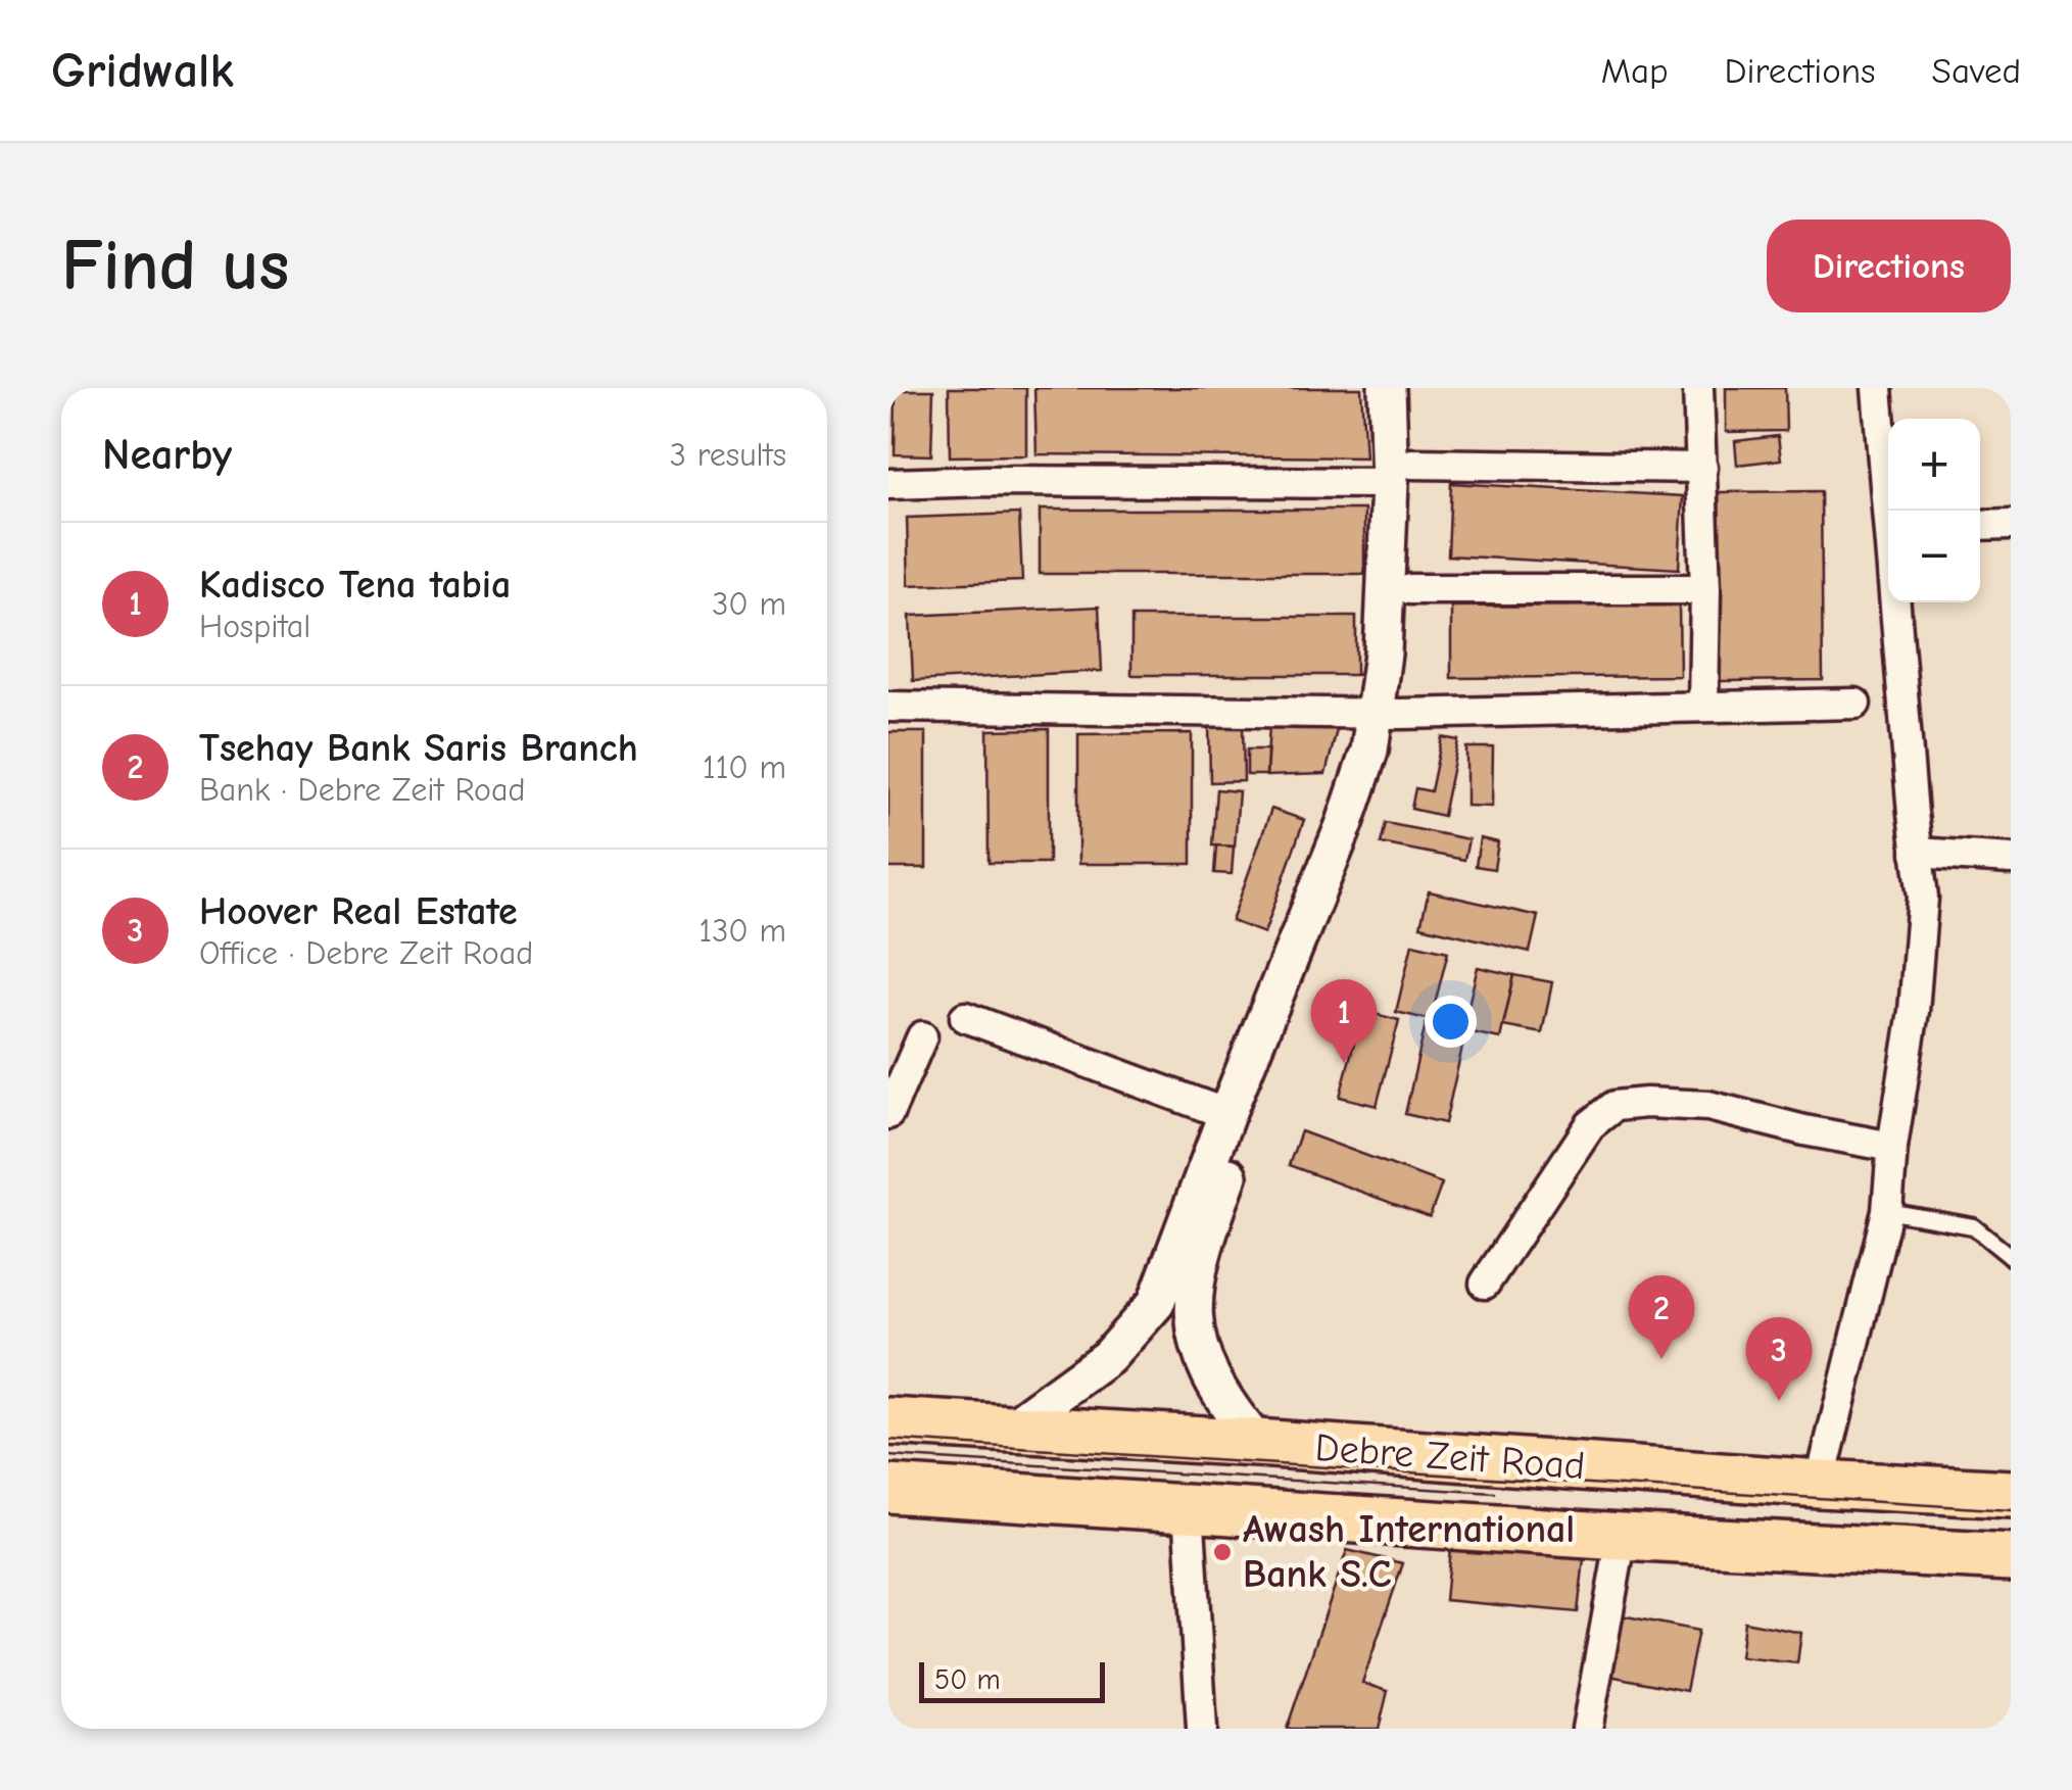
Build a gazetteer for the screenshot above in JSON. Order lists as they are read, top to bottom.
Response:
{
  "streets": {
    "main road": ["Debre Zeit Road"]
  },
  "places": ["Awash International Bank S.C"],
  "scale_bar": "50 m",
  "page": {
    "header": "Gridwalk",
    "nav": ["Map", "Directions", "Saved"],
    "buttons": "Directions",
    "title": "Find us",
    "heading": ["Nearby", "3 results"],
    "map_buttons": ["+", "−"],
    "list": [
      {
        "mark": "1",
        "name": "Kadisco Tena tabia",
        "note": "Hospital",
        "value": "30 m"
      },
      {
        "mark": "2",
        "name": "Tsehay Bank Saris Branch",
        "note": "Bank · Debre Zeit Road",
        "value": "110 m"
      },
      {
        "mark": "3",
        "name": "Hoover Real Estate",
        "note": "Office · Debre Zeit Road",
        "value": "130 m"
      }
    ],
    "pins": ["1", "2", "3"],
    "scale": "50 m"
  }
}
